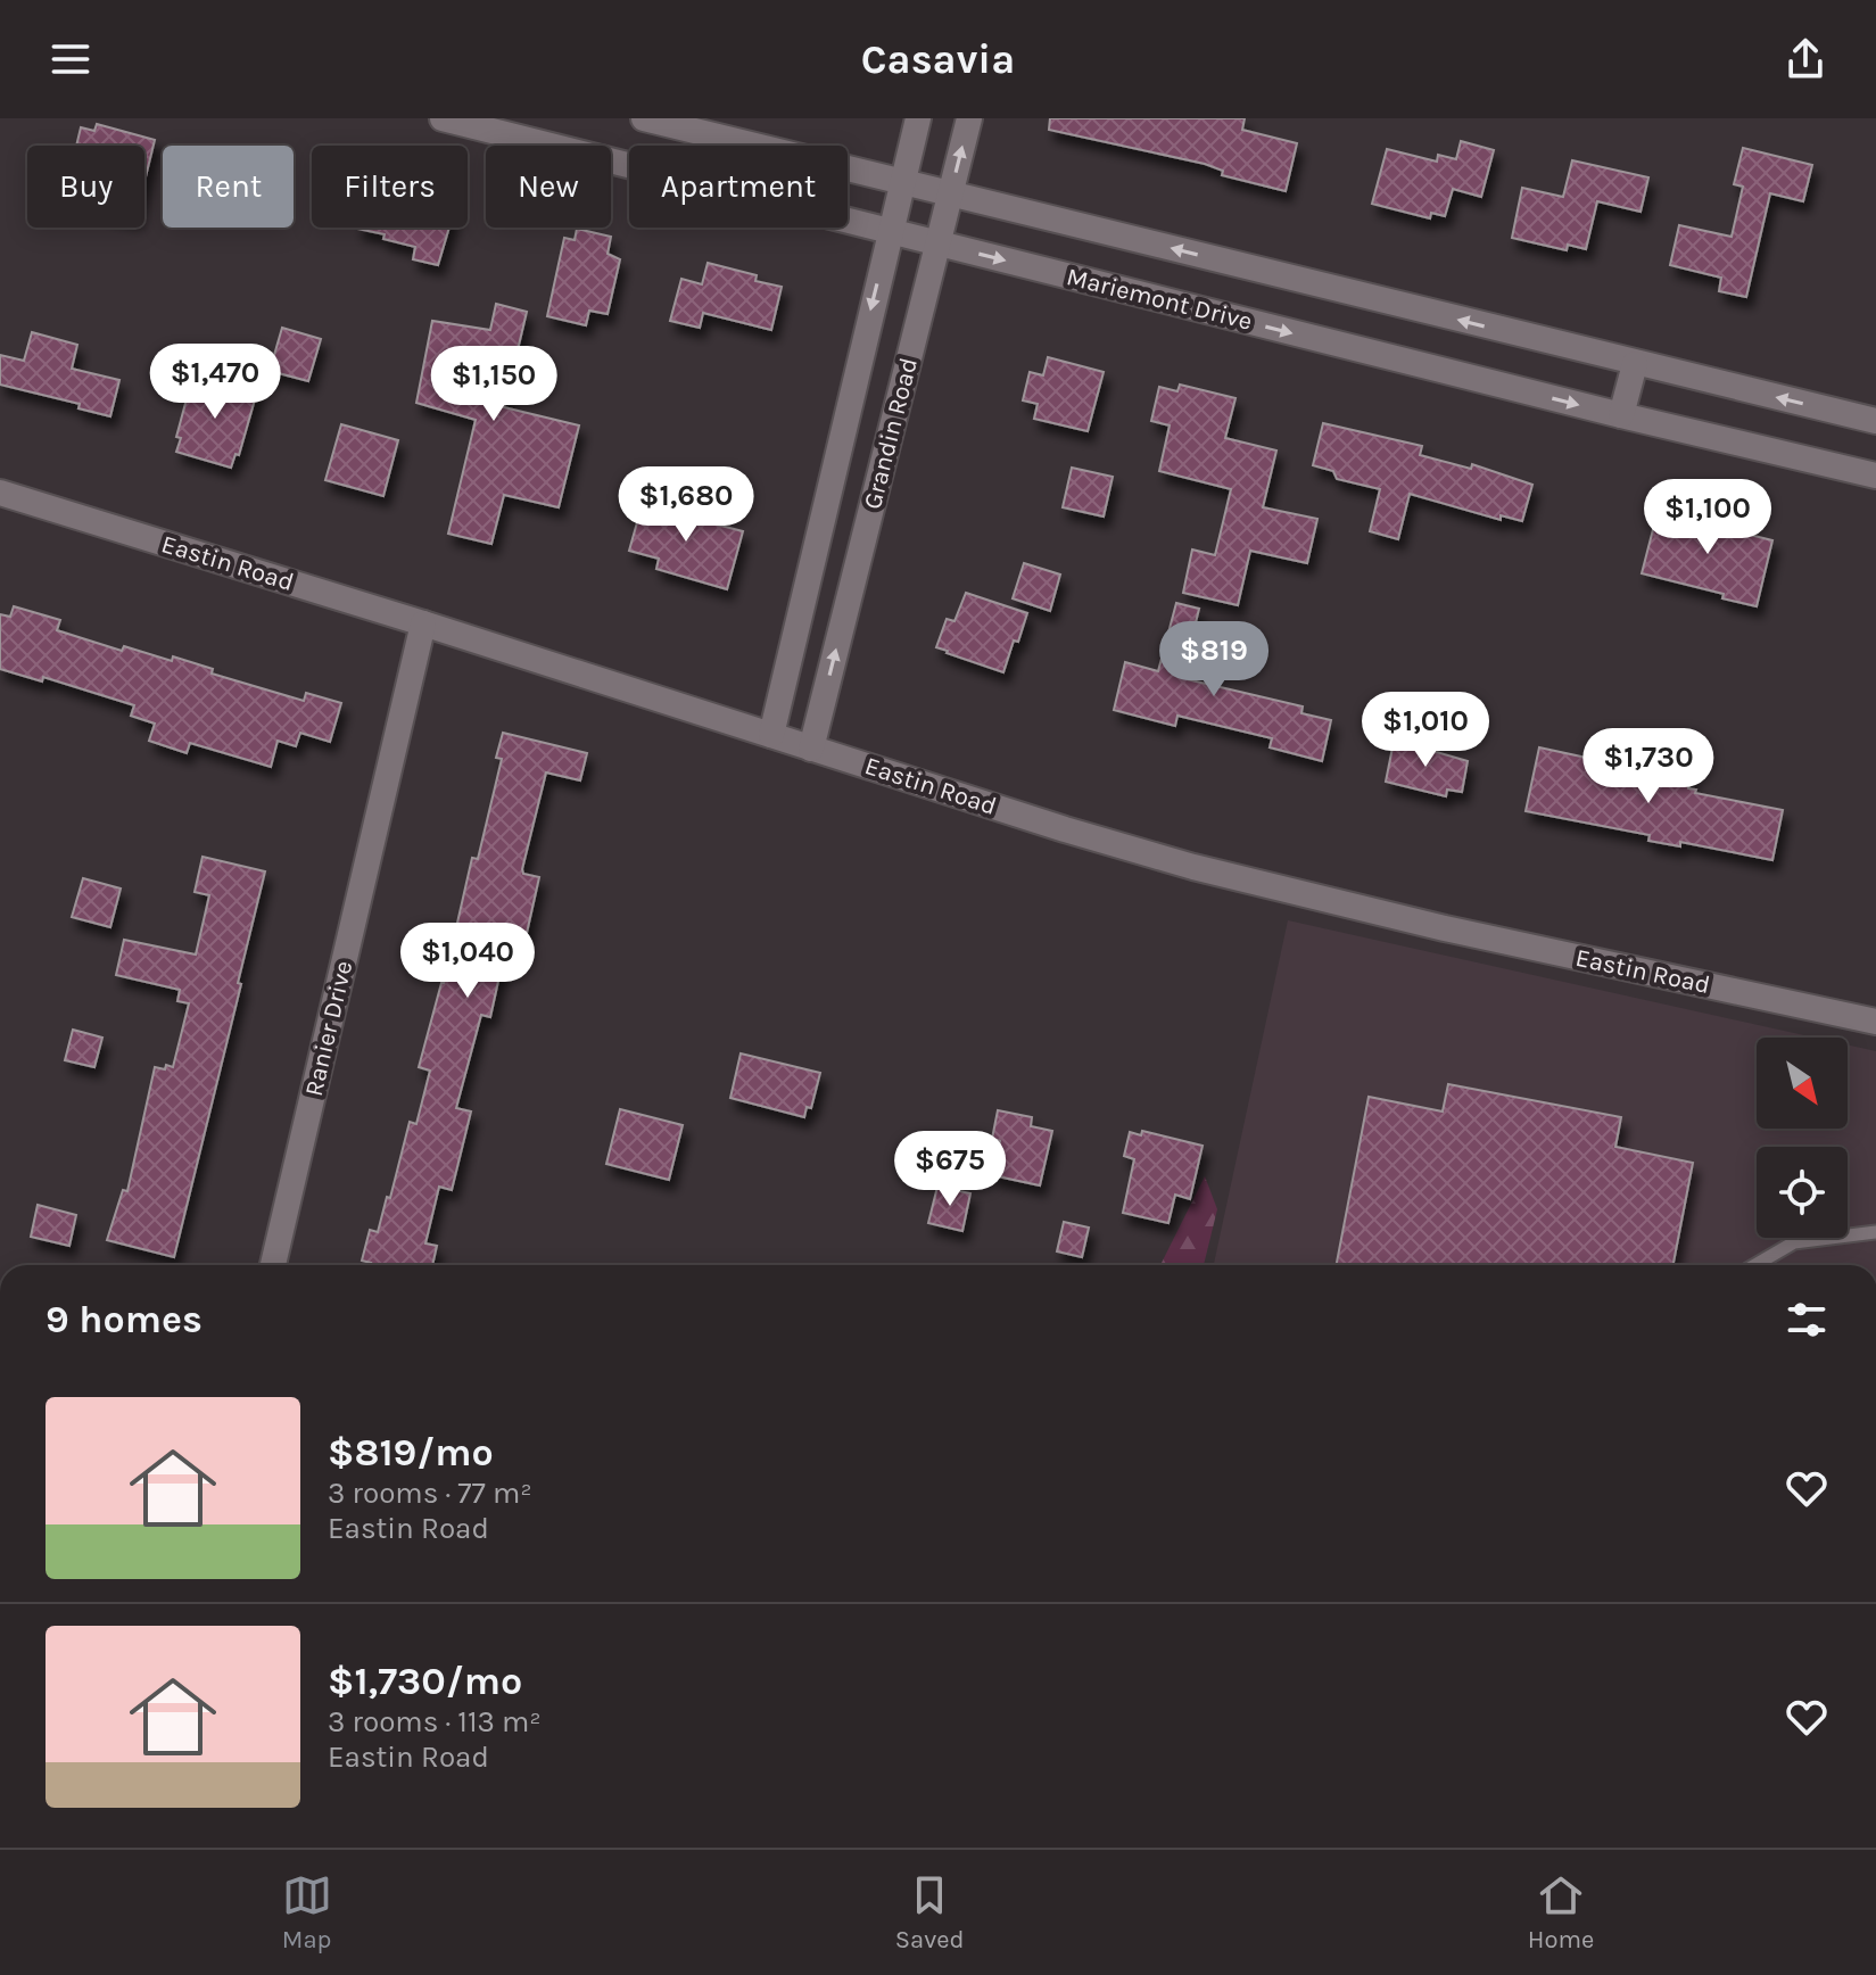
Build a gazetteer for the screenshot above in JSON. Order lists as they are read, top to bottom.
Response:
{
  "streets": {
    "street": [
      "Mariemont Drive",
      "Grandin Road",
      "Eastin Road",
      "Ranier Drive"
    ]
  },
  "crossings": [
    ["Mariemont Drive", "Grandin Road"],
    ["Grandin Road", "Eastin Road"],
    ["Eastin Road", "Ranier Drive"]
  ],
  "north": "bottom right",
  "page": {
    "header": "Casavia",
    "chip": [
      "Buy",
      "Rent",
      "Filters",
      "New",
      "Apartment"
    ],
    "price": [
      "$1,470",
      "$1,150",
      "$1,680",
      "$1,100",
      "$819",
      "$1,010",
      "$1,730",
      "$1,040",
      "$675"
    ],
    "heading": "9 homes",
    "list": [
      {
        "name": "$819/mo",
        "note": "3 rooms · 77 m² · Eastin Road"
      },
      {
        "name": "$1,730/mo",
        "note": "3 rooms · 113 m² · Eastin Road"
      }
    ],
    "tabs": ["Map", "Saved", "Home"]
  }
}
